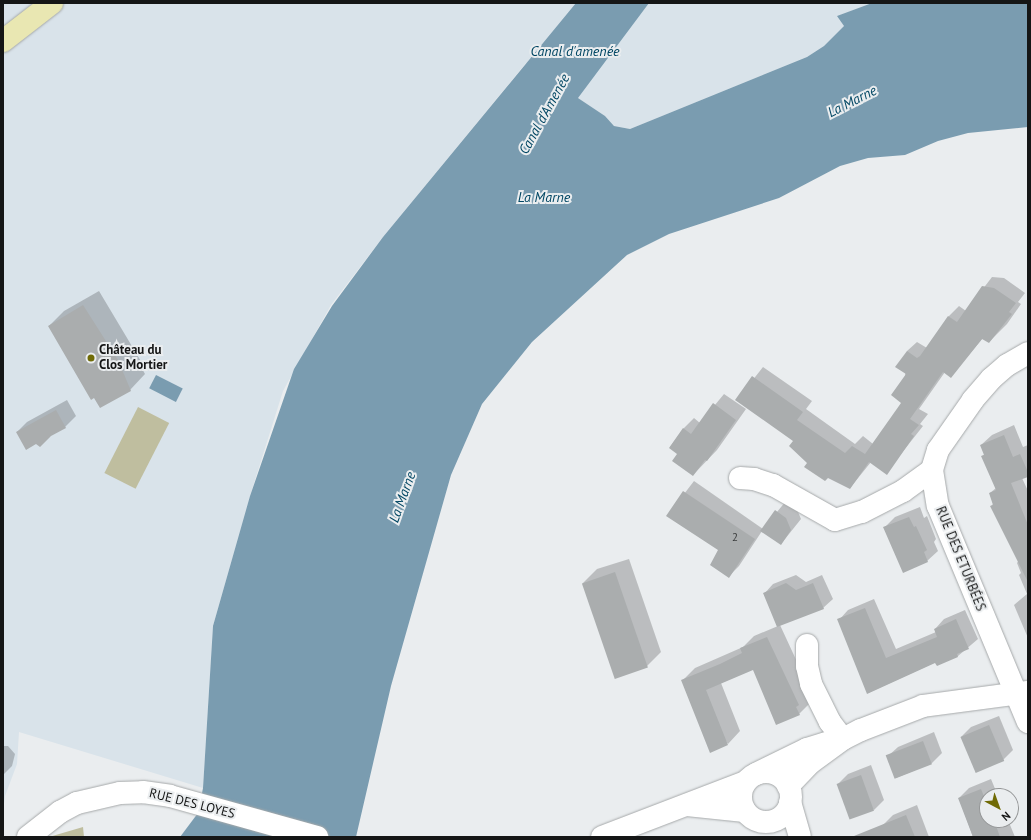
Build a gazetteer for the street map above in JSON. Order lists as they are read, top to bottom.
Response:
{
  "streets": {
    "street": ["RUE DES ETURBÉES", "RUE DES LOYES"]
  },
  "water": ["Canal d'amenée", "La Marne", "Canal d'Amenée"],
  "places": ["Château du Clos Mortier"],
  "house_numbers": ["2"],
  "north": "bottom right"
}
